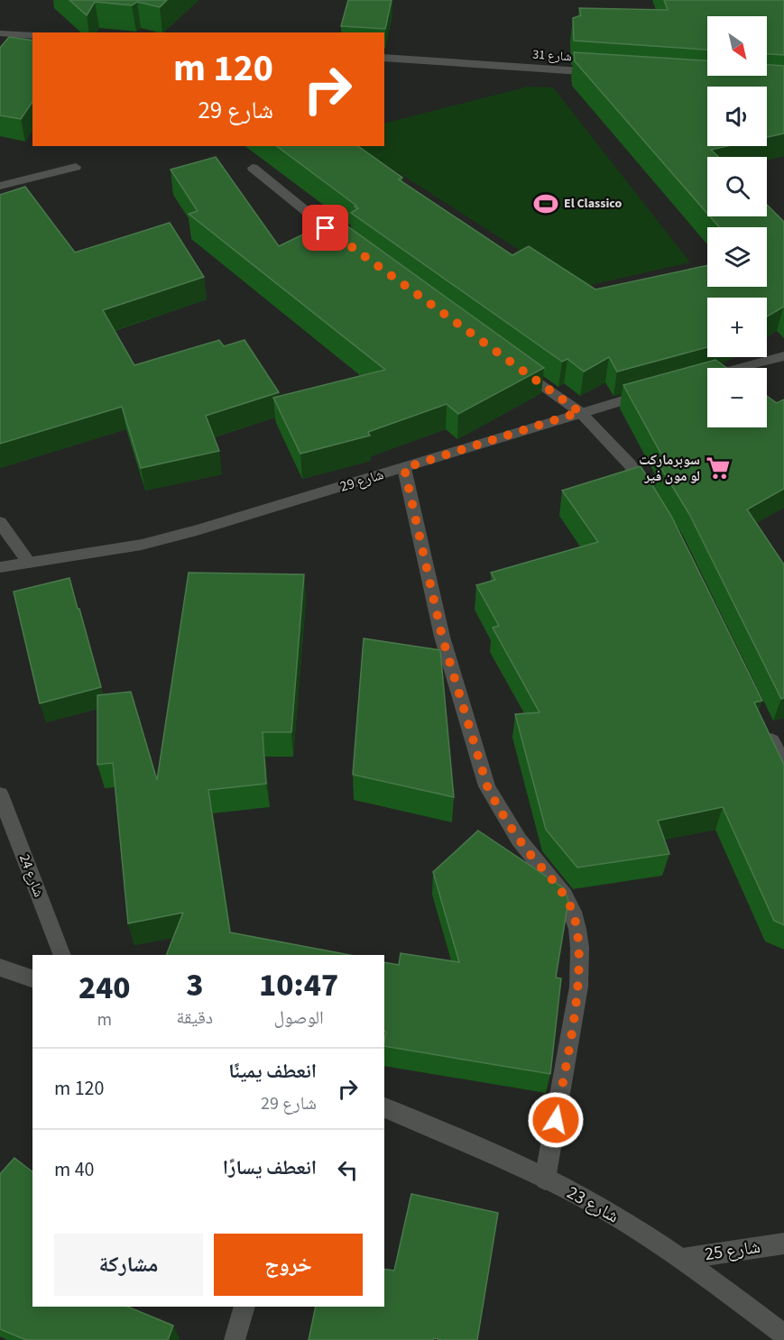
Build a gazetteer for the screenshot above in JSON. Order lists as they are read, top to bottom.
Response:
{
  "streets": {
    "street": [
      "شارع 31",
      "شارع 29",
      "شارع 24",
      "شارع 23",
      "شارع 25"
    ]
  },
  "crossings": [
    ["شارع 23", "شارع 25"]
  ],
  "places": {
    "sports": ["El Classico"],
    "supermarket": ["سوبرماركت لو مون فير"]
  },
  "north": "bottom right",
  "page": {
    "map_buttons": ["+", "−"],
    "turn": ["120 m", "شارع 29"],
    "eta": [
      "10:47",
      "الوصول",
      "3",
      "دقيقة",
      "240",
      "m"
    ],
    "list": [
      {
        "name": "انعطف يمينًا",
        "note": "شارع 29",
        "value": "120 m"
      },
      {
        "name": "انعطف يسارًا",
        "value": "40 m"
      }
    ],
    "buttons": ["خروج", "مشاركة"]
  }
}
